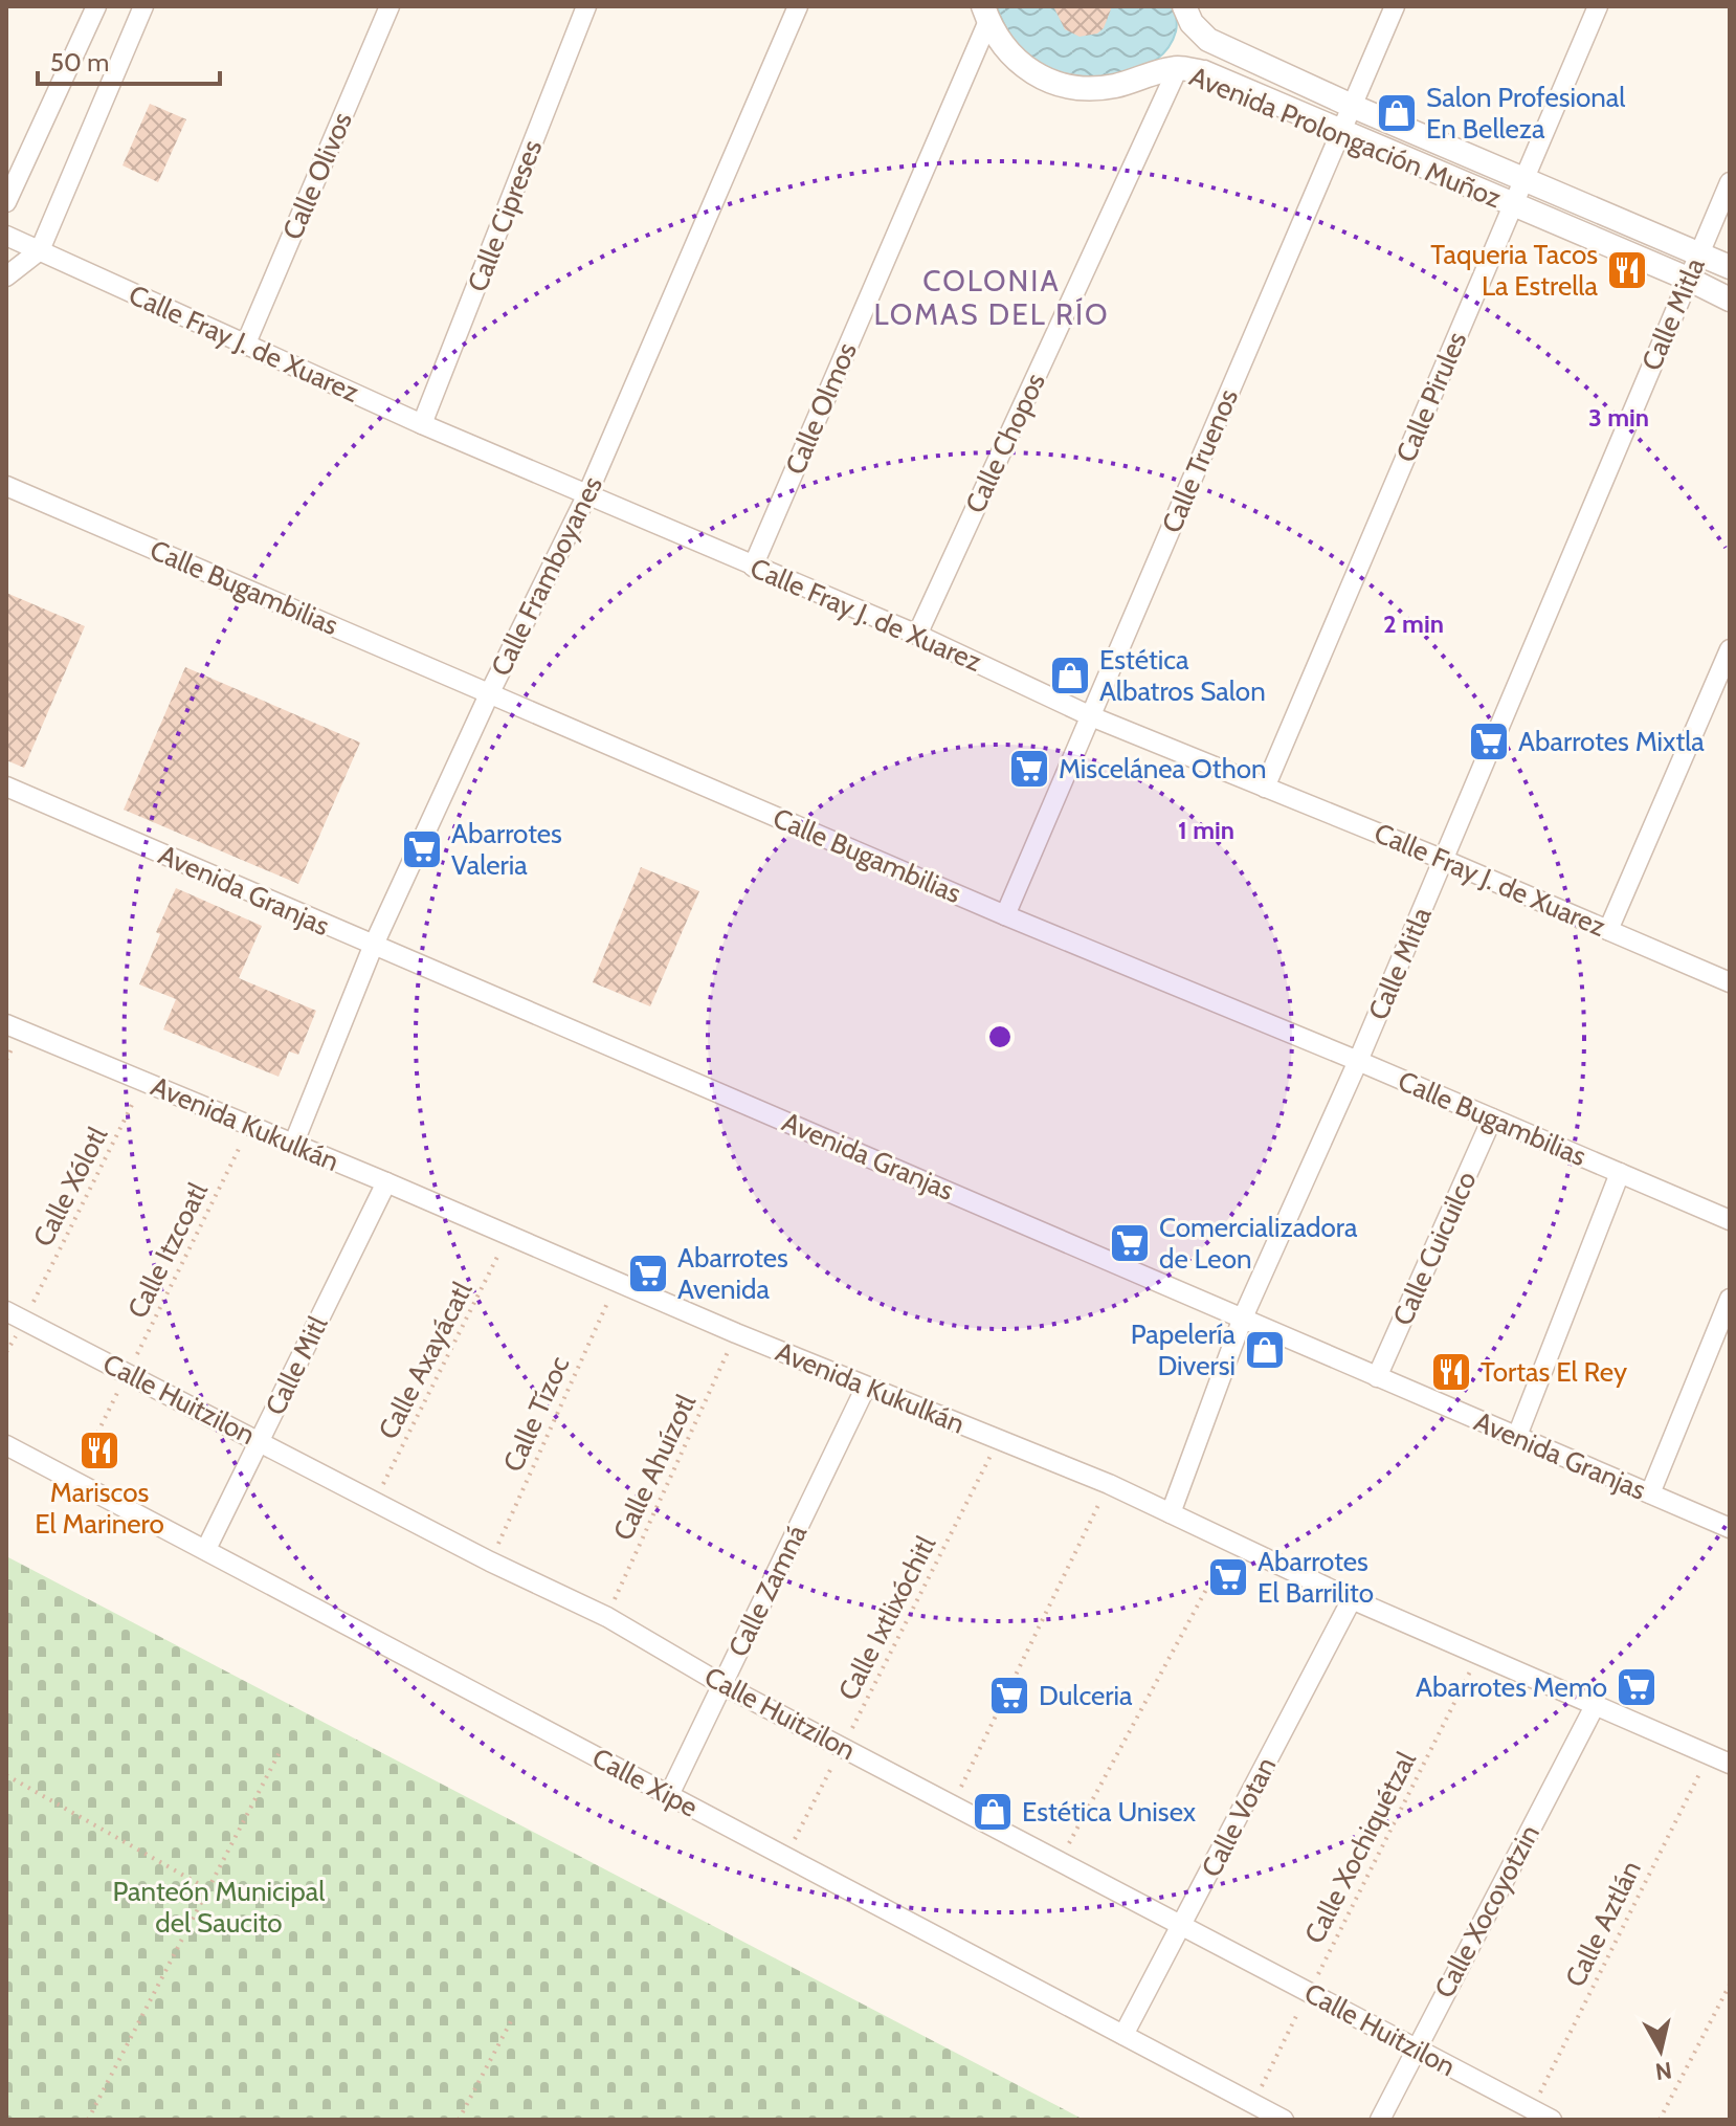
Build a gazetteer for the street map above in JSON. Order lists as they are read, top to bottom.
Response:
{
  "streets": {
    "street": [
      "Avenida Prolongación Muñoz",
      "Calle Olivos",
      "Calle Cipreses",
      "Calle Mitla",
      "Calle Fray J. de Xuarez",
      "Calle Pirules",
      "Calle Olmos",
      "Calle Chopos",
      "Calle Truenos",
      "Calle Framboyanes",
      "Calle Bugambilias",
      "Avenida Granjas",
      "Avenida Kukulkán",
      "Calle Cuicuilco",
      "Calle Mitl",
      "Calle Huitzilon",
      "Calle Zamná",
      "Calle Xipe",
      "Calle Votan",
      "Calle Xocoyotzin"
    ],
    "path": [
      "Calle Xólotl",
      "Calle Itzcoatl",
      "Calle Axayácatl",
      "Calle Tízoc",
      "Calle Ahuízotl",
      "Calle Ixtlixóchitl",
      "Calle Xochiquétzal",
      "Calle Aztlán"
    ]
  },
  "crossings": [
    ["Avenida Prolongación Muñoz", "Calle Mitla"],
    ["Avenida Prolongación Muñoz", "Calle Pirules"],
    ["Avenida Prolongación Muñoz", "Calle Olmos"],
    ["Avenida Prolongación Muñoz", "Calle Chopos"],
    ["Avenida Prolongación Muñoz", "Calle Truenos"],
    ["Calle Olivos", "Calle Fray J. de Xuarez"],
    ["Calle Cipreses", "Calle Fray J. de Xuarez"],
    ["Calle Mitla", "Calle Fray J. de Xuarez"],
    ["Calle Mitla", "Calle Bugambilias"],
    ["Calle Mitla", "Avenida Granjas"],
    ["Calle Mitla", "Avenida Kukulkán"],
    ["Calle Fray J. de Xuarez", "Calle Pirules"],
    ["Calle Fray J. de Xuarez", "Calle Olmos"],
    ["Calle Fray J. de Xuarez", "Calle Chopos"],
    ["Calle Fray J. de Xuarez", "Calle Truenos"],
    ["Calle Fray J. de Xuarez", "Calle Framboyanes"],
    ["Calle Truenos", "Calle Bugambilias"],
    ["Calle Framboyanes", "Calle Bugambilias"],
    ["Calle Framboyanes", "Avenida Granjas"],
    ["Calle Framboyanes", "Avenida Kukulkán"],
    ["Calle Bugambilias", "Calle Cuicuilco"],
    ["Avenida Granjas", "Calle Cuicuilco"],
    ["Avenida Kukulkán", "Calle Xólotl"],
    ["Avenida Kukulkán", "Calle Itzcoatl"],
    ["Avenida Kukulkán", "Calle Axayácatl"],
    ["Avenida Kukulkán", "Calle Mitl"],
    ["Avenida Kukulkán", "Calle Tízoc"],
    ["Avenida Kukulkán", "Calle Ahuízotl"],
    ["Avenida Kukulkán", "Calle Zamná"],
    ["Avenida Kukulkán", "Calle Ixtlixóchitl"],
    ["Avenida Kukulkán", "Calle Votan"],
    ["Avenida Kukulkán", "Calle Xochiquétzal"],
    ["Avenida Kukulkán", "Calle Xocoyotzin"],
    ["Avenida Kukulkán", "Calle Aztlán"],
    ["Calle Xólotl", "Calle Huitzilon"],
    ["Calle Itzcoatl", "Calle Huitzilon"],
    ["Calle Itzcoatl", "Calle Xipe"],
    ["Calle Axayácatl", "Calle Huitzilon"],
    ["Calle Mitl", "Calle Huitzilon"],
    ["Calle Mitl", "Calle Xipe"],
    ["Calle Huitzilon", "Calle Tízoc"],
    ["Calle Huitzilon", "Calle Ahuízotl"],
    ["Calle Huitzilon", "Calle Zamná"],
    ["Calle Huitzilon", "Calle Ixtlixóchitl"],
    ["Calle Huitzilon", "Calle Votan"],
    ["Calle Huitzilon", "Calle Xochiquétzal"],
    ["Calle Huitzilon", "Calle Xocoyotzin"],
    ["Calle Huitzilon", "Calle Aztlán"],
    ["Calle Zamná", "Calle Xipe"],
    ["Calle Ixtlixóchitl", "Calle Xipe"],
    ["Calle Xipe", "Calle Votan"],
    ["Calle Xipe", "Calle Xochiquétzal"]
  ],
  "districts": ["COLONIA LOMAS DEL RÍO"],
  "parks": ["Panteón Municipal del Saucito"],
  "places": {
    "shop": [
      "Salon Profesional En Belleza",
      "Estética Albatros Salon",
      "Papelería Diversi",
      "Estética Unisex"
    ],
    "restaurant": ["Taqueria Tacos La Estrella", "Tortas El Rey", "Mariscos El Marinero"],
    "supermarket": [
      "Abarrotes Mixtla",
      "Miscelánea Othon",
      "Abarrotes Valeria",
      "Comercializadora de Leon",
      "Abarrotes Avenida",
      "Abarrotes El Barrilito",
      "Abarrotes Memo",
      "Dulceria"
    ]
  },
  "scale_bar": "50 m",
  "north": "bottom",
  "rings": ["3 min", "2 min", "1 min"]
}
